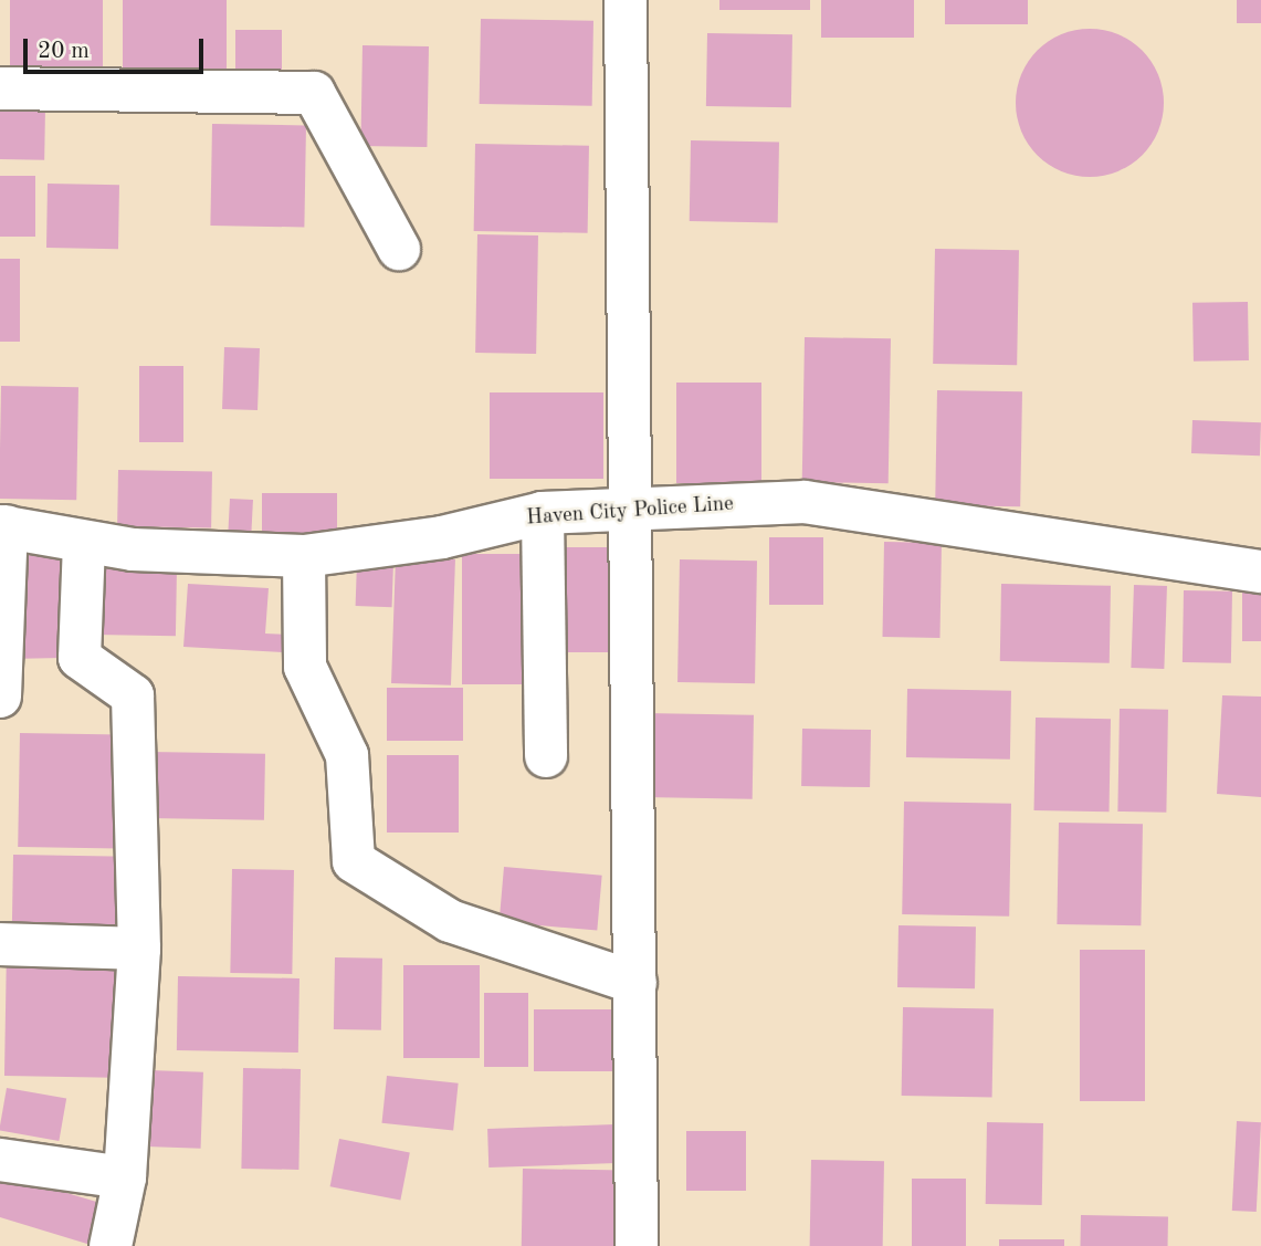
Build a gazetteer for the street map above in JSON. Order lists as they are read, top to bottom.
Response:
{
  "streets": {
    "street": ["Haven City Police Line"]
  },
  "scale_bar": "20 m"
}
